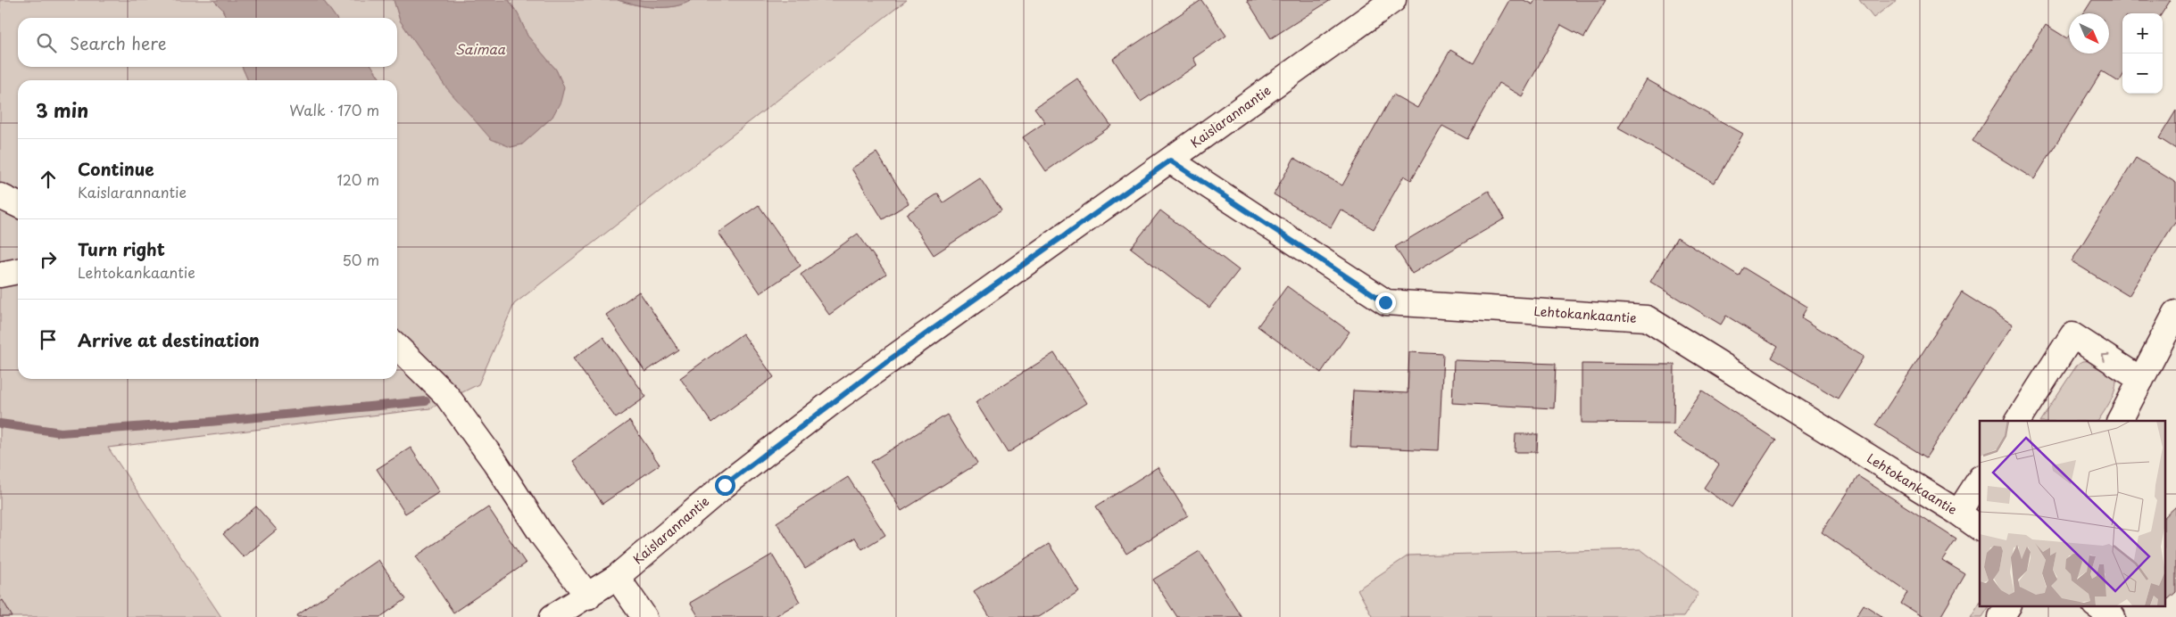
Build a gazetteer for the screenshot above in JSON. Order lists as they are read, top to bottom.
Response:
{
  "streets": {
    "street": ["Kaislarannantie", "Lehtokankaantie"]
  },
  "crossings": [
    ["Kaislarannantie", "Lehtokankaantie"]
  ],
  "water": ["Saimaa"],
  "north": "bottom right",
  "page": {
    "map_buttons": ["+", "−"],
    "search": "Search here",
    "heading": ["3 min", "Walk · 170 m"],
    "list": [
      ["Continue", "Kaislarannantie", "120 m"],
      ["Turn right", "Lehtokankaantie", "50 m"],
      "Arrive at destination"
    ]
  }
}
